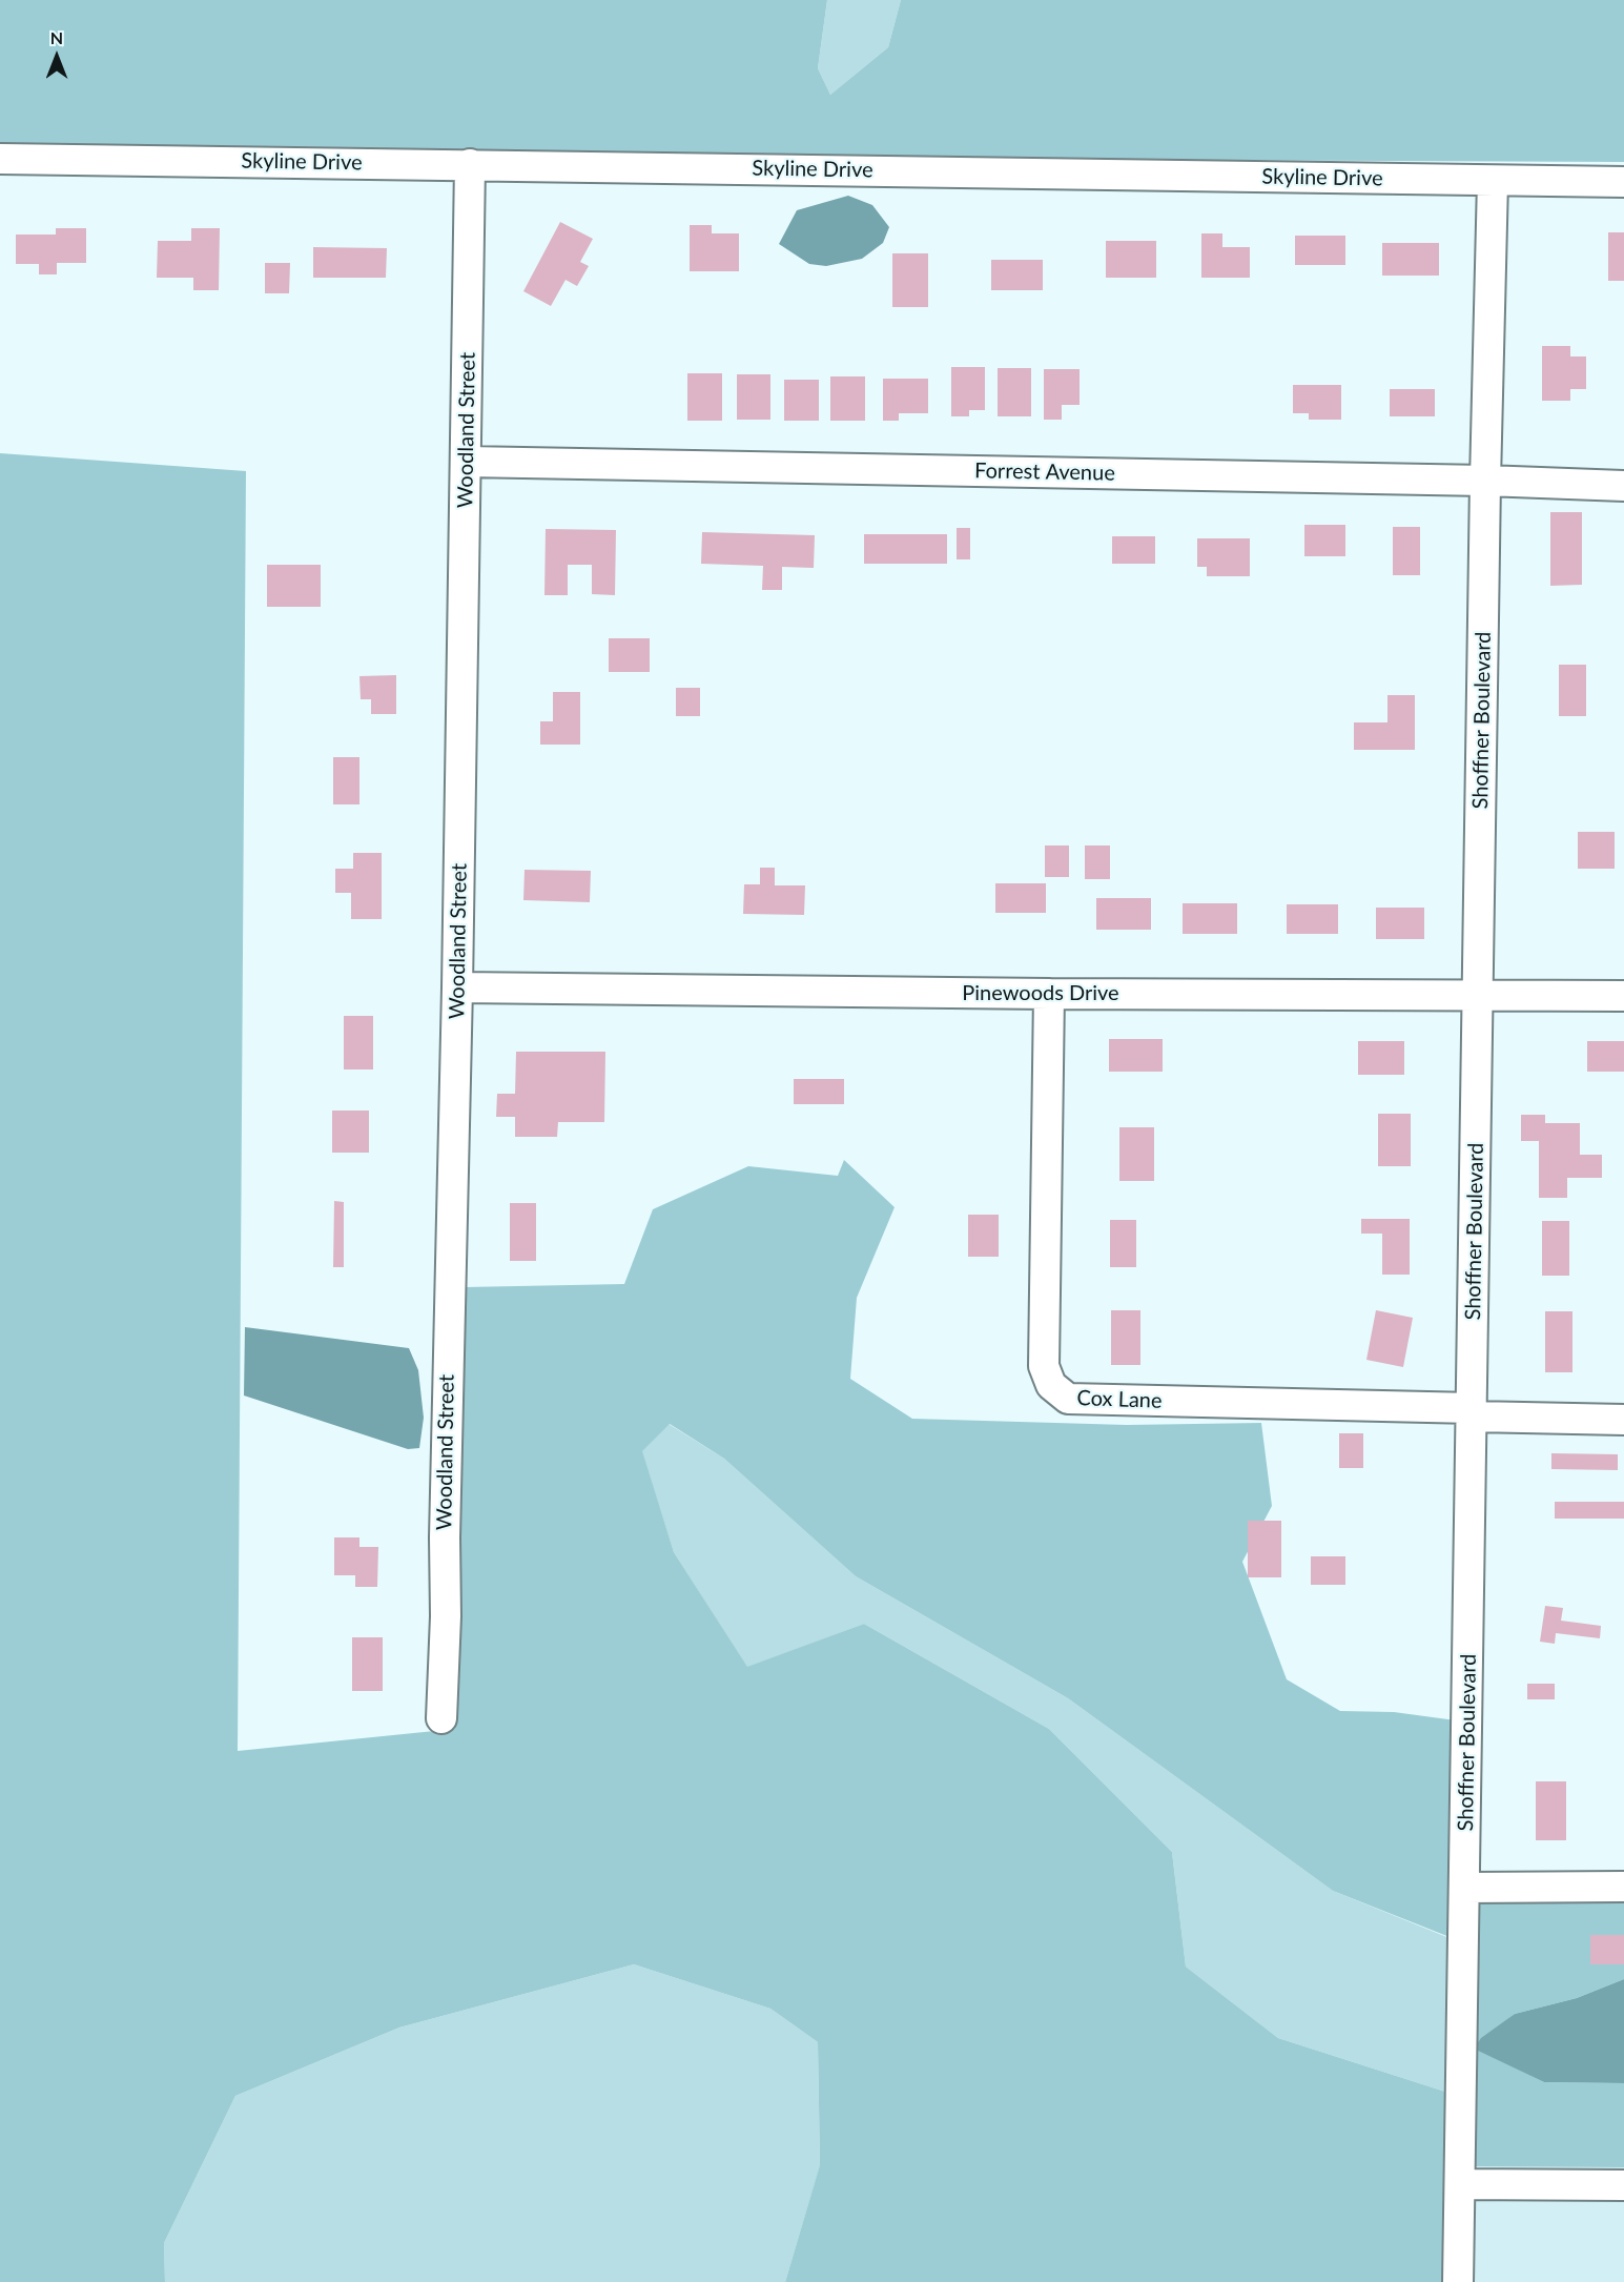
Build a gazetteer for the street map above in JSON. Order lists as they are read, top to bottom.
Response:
{
  "streets": {
    "street": [
      "Skyline Drive",
      "Woodland Street",
      "Forrest Avenue",
      "Shoffner Boulevard",
      "Pinewoods Drive",
      "Cox Lane"
    ]
  },
  "crossings": [
    ["Skyline Drive", "Woodland Street"],
    ["Skyline Drive", "Shoffner Boulevard"],
    ["Woodland Street", "Forrest Avenue"],
    ["Woodland Street", "Pinewoods Drive"],
    ["Forrest Avenue", "Shoffner Boulevard"],
    ["Shoffner Boulevard", "Pinewoods Drive"],
    ["Shoffner Boulevard", "Cox Lane"],
    ["Pinewoods Drive", "Cox Lane"]
  ],
  "north": "top"
}
